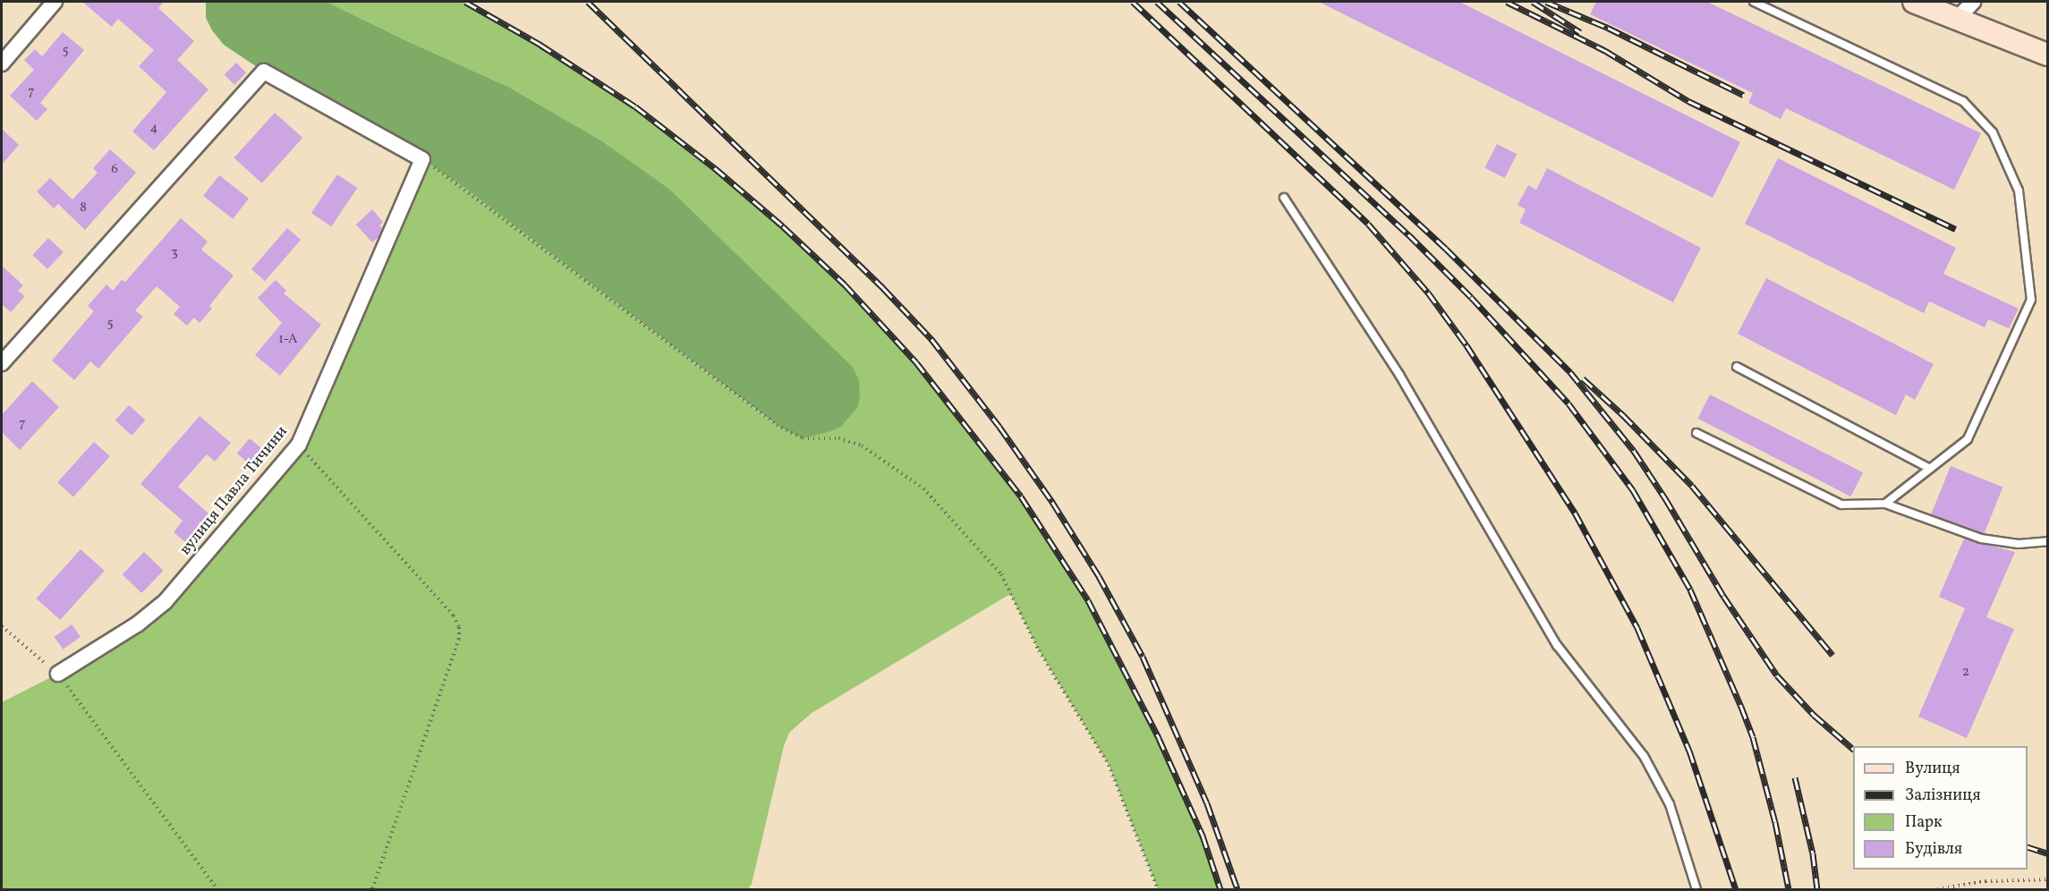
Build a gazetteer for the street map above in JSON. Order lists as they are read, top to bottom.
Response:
{
  "streets": {
    "street": ["вулиця Павла Тичини"]
  },
  "house_numbers": [
    "5",
    "7",
    "4",
    "6",
    "8",
    "3",
    "5",
    "1-А",
    "7",
    "2"
  ],
  "legend": [
    "Вулиця",
    "Залізниця",
    "Парк",
    "Будівля"
  ]
}
